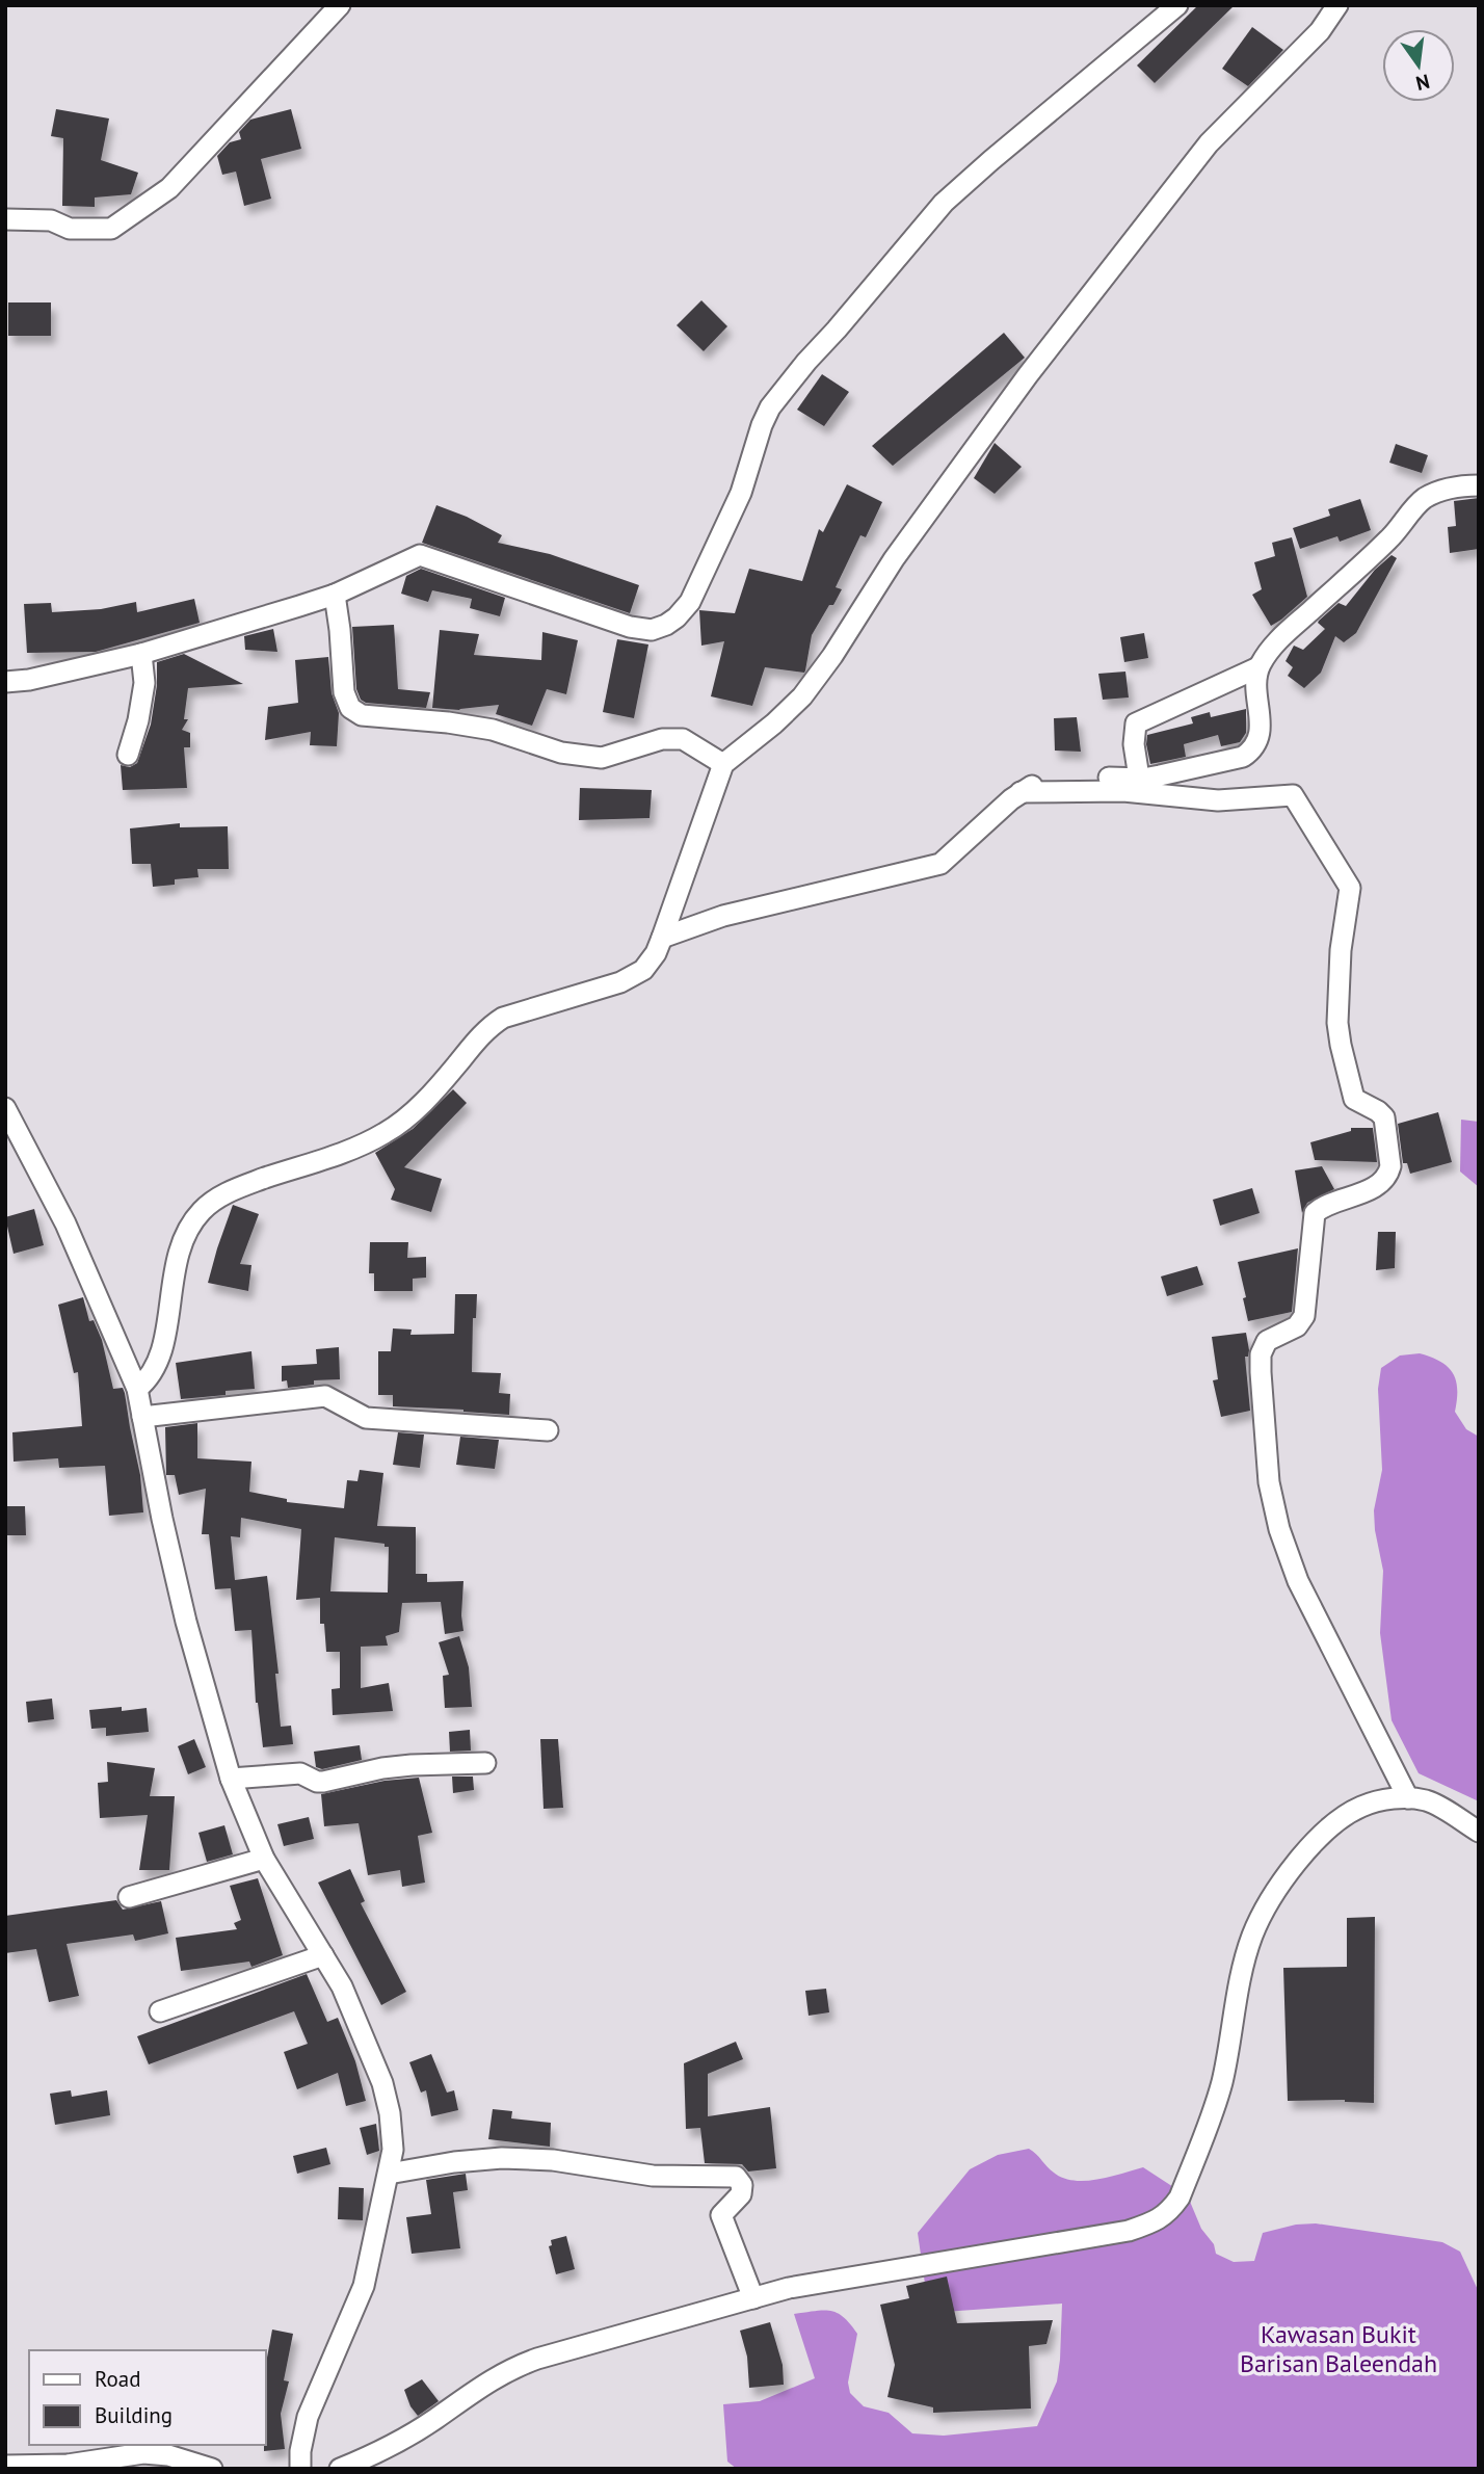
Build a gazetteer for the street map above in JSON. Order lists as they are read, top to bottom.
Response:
{
  "parks": ["Kawasan Bukit Barisan Baleendah"],
  "legend": ["Road", "Building"],
  "north": "bottom"
}
